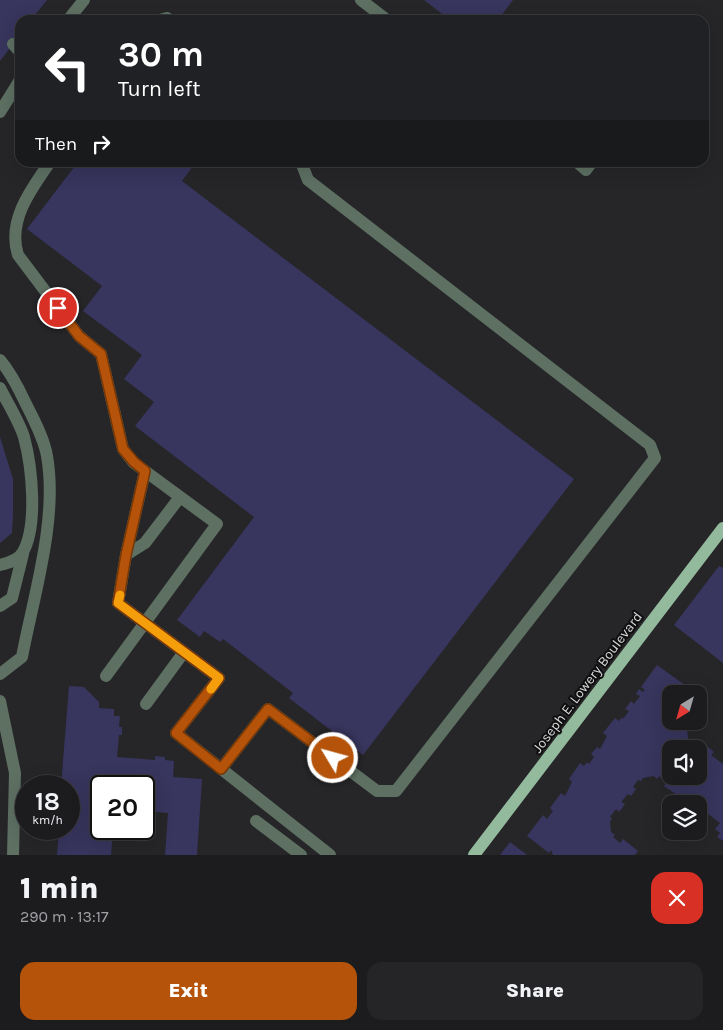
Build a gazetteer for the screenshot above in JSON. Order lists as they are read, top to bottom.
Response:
{
  "streets": {
    "main road": ["Joseph E. Lowery Boulevard"]
  },
  "north": "bottom left",
  "page": {
    "turn": ["30 m", "Turn left"],
    "then": "Then",
    "speed": "18 km/h",
    "limit": "20",
    "heading": ["1 min", "290 m · 13:17"],
    "buttons": ["Exit", "Share"]
  }
}
